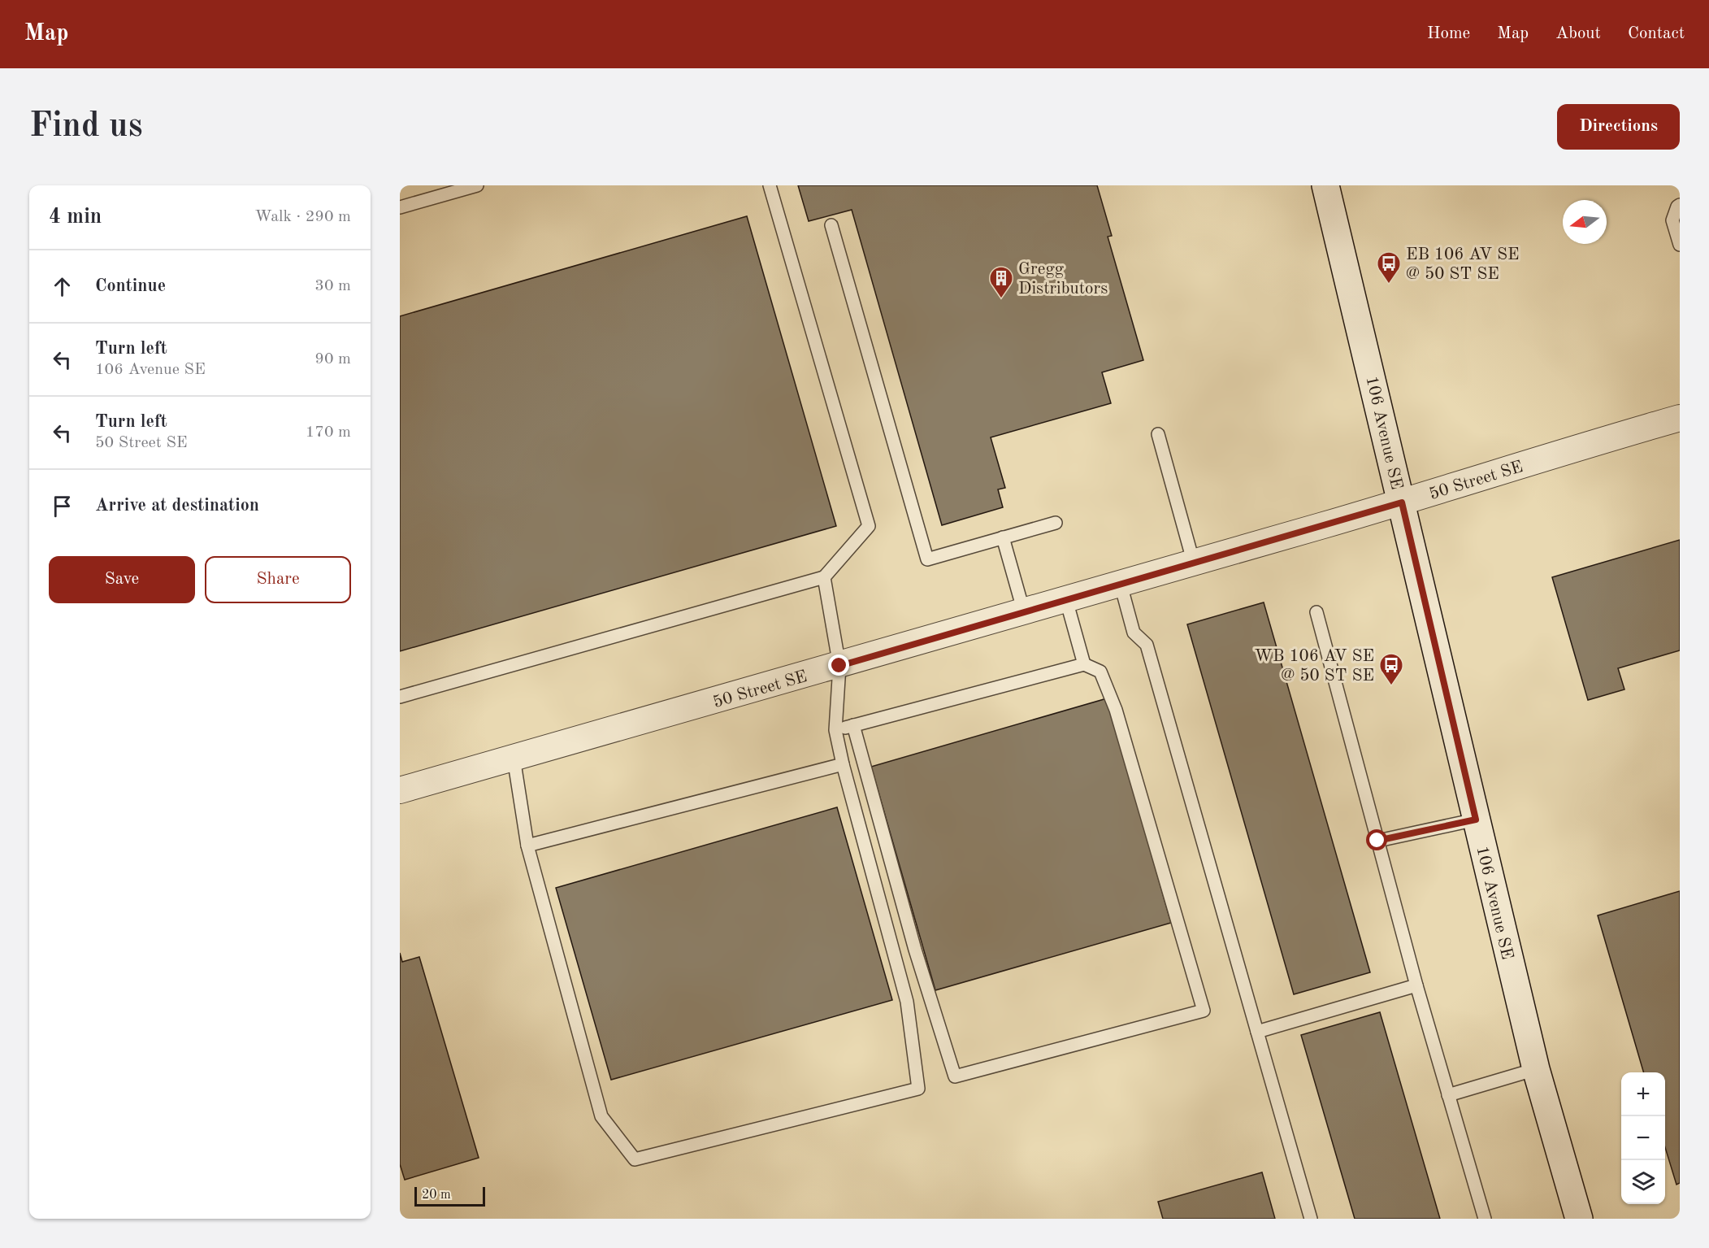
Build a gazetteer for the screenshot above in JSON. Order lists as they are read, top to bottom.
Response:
{
  "streets": {
    "street": ["106 Avenue SE", "50 Street SE"]
  },
  "crossings": [
    ["106 Avenue SE", "50 Street SE"]
  ],
  "places": {
    "bus stop": ["EB 106 AV SE @ 50 ST SE", "WB 106 AV SE @ 50 ST SE"],
    "building": ["Gregg Distributors"]
  },
  "scale_bar": "20 m",
  "north": "left",
  "page": {
    "header": "Map",
    "nav": [
      "Home",
      "Map",
      "About",
      "Contact"
    ],
    "buttons": [
      "Directions",
      ["Save", "Share"]
    ],
    "title": "Find us",
    "heading": ["4 min", "Walk · 290 m"],
    "list": [
      ["Continue", "30 m"],
      ["Turn left", "106 Avenue SE", "90 m"],
      ["Turn left", "50 Street SE", "170 m"],
      "Arrive at destination"
    ],
    "map_buttons": ["+", "−"],
    "scale": "20 m"
  }
}
